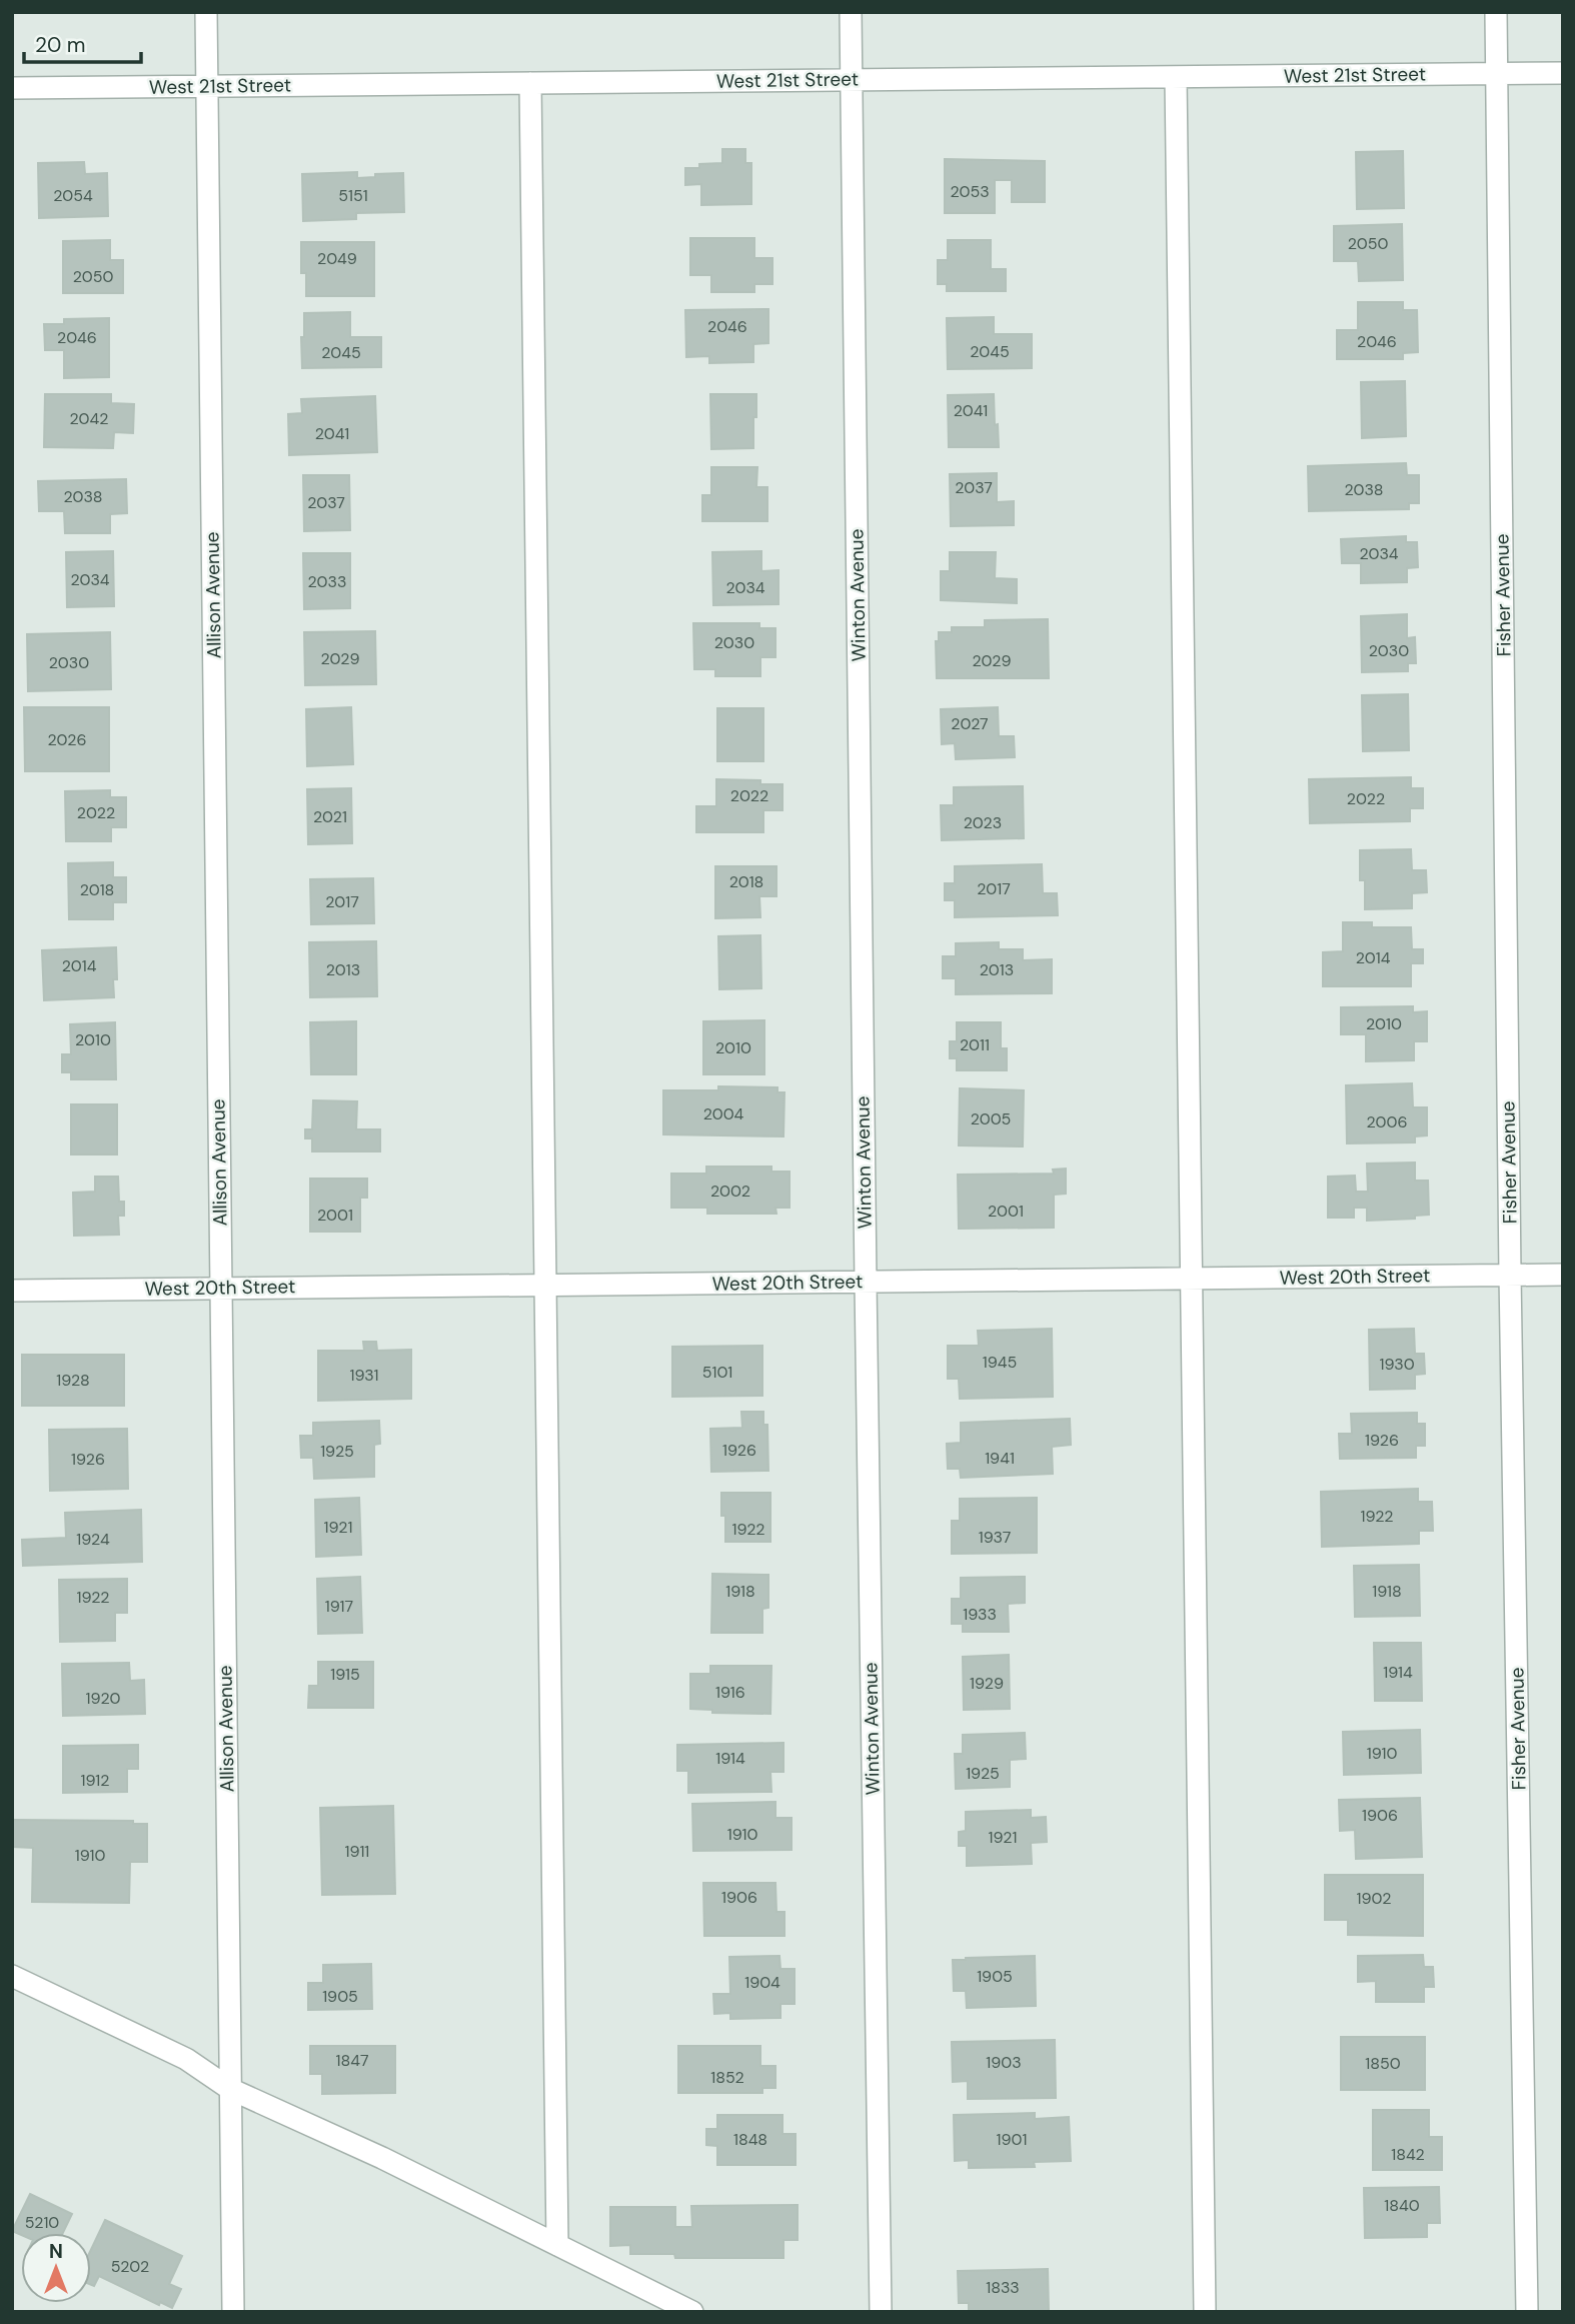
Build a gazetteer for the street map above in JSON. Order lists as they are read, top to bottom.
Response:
{
  "streets": {
    "street": [
      "West 21st Street",
      "Allison Avenue",
      "Winton Avenue",
      "Fisher Avenue",
      "West 20th Street"
    ]
  },
  "crossings": [
    ["West 21st Street", "Allison Avenue"],
    ["West 21st Street", "Winton Avenue"],
    ["West 21st Street", "Fisher Avenue"],
    ["Allison Avenue", "West 20th Street"],
    ["Winton Avenue", "West 20th Street"],
    ["Fisher Avenue", "West 20th Street"]
  ],
  "house_numbers": [
    "2053",
    "2054",
    "5151",
    "2050",
    "2049",
    "2050",
    "2046",
    "2046",
    "2046",
    "2045",
    "2045",
    "2041",
    "2042",
    "2041",
    "2037",
    "2038",
    "2038",
    "2037",
    "2034",
    "2034",
    "2033",
    "2034",
    "2030",
    "2030",
    "2029",
    "2029",
    "2030",
    "2027",
    "2026",
    "2022",
    "2022",
    "2022",
    "2021",
    "2023",
    "2018",
    "2017",
    "2018",
    "2017",
    "2014",
    "2014",
    "2013",
    "2013",
    "2010",
    "2010",
    "2011",
    "2010",
    "2004",
    "2005",
    "2006",
    "2002",
    "2001",
    "2001",
    "1945",
    "1930",
    "5101",
    "1931",
    "1928",
    "1926",
    "1926",
    "1925",
    "1941",
    "1926",
    "1922",
    "1921",
    "1922",
    "1937",
    "1924",
    "1918",
    "1918",
    "1922",
    "1917",
    "1933",
    "1914",
    "1915",
    "1929",
    "1916",
    "1920",
    "1910",
    "1914",
    "1925",
    "1912",
    "1906",
    "1910",
    "1921",
    "1911",
    "1910",
    "1906",
    "1902",
    "1905",
    "1904",
    "1905",
    "1847",
    "1903",
    "1850",
    "1852",
    "1848",
    "1901",
    "1842",
    "1840",
    "5210",
    "5202",
    "1833"
  ],
  "scale_bar": "20 m",
  "north": "top"
}
